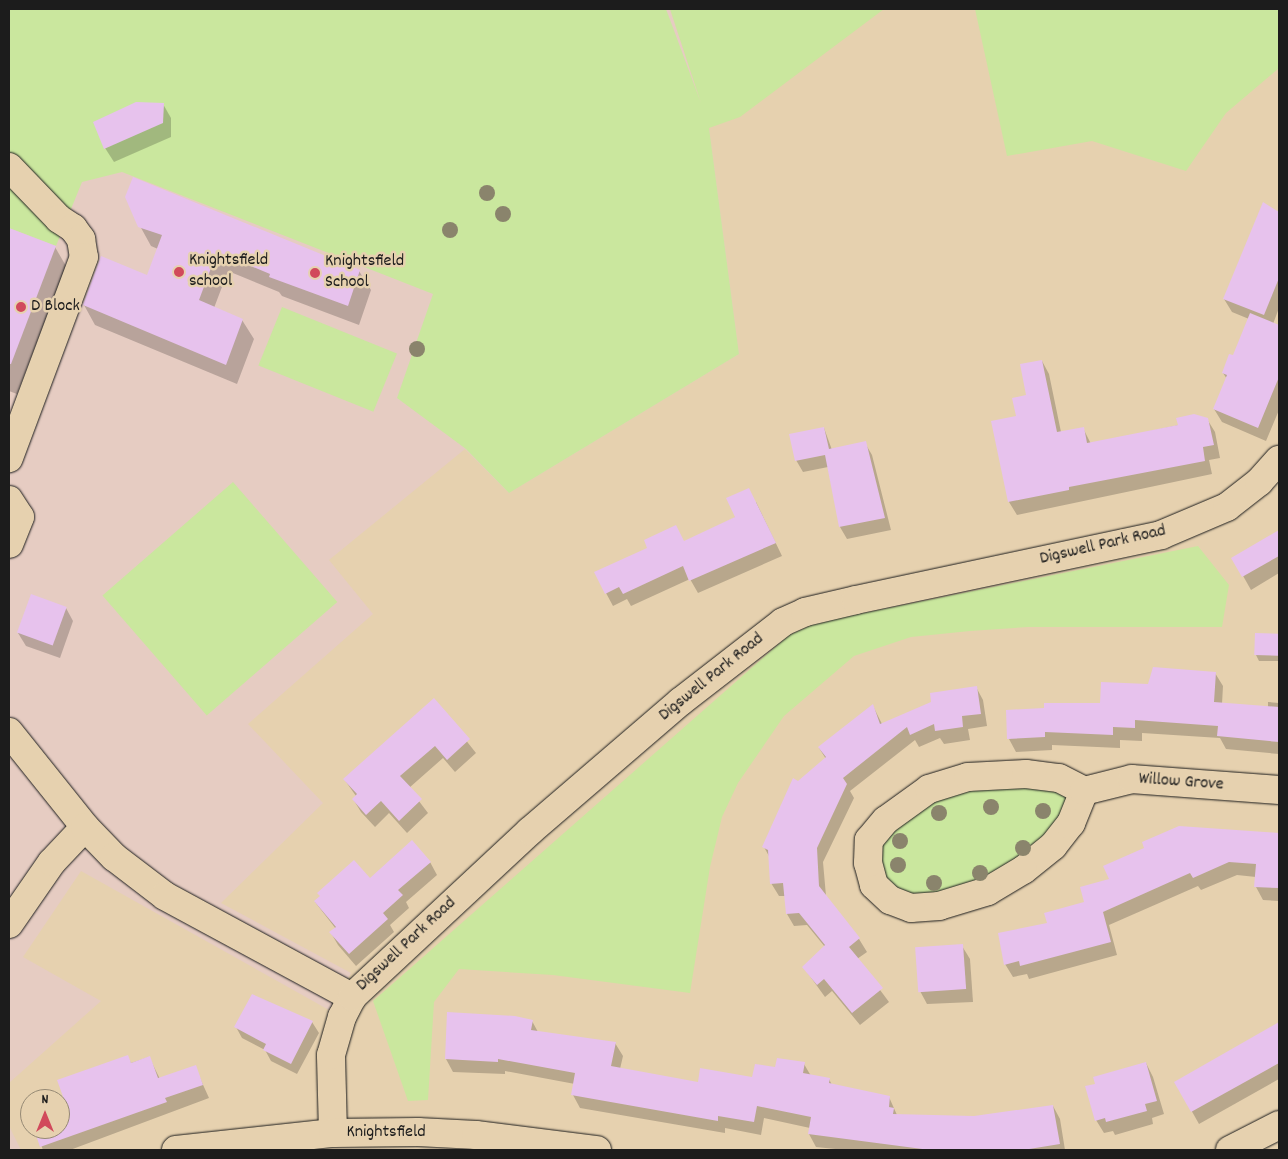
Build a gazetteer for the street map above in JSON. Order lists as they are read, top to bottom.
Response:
{
  "streets": {
    "street": ["Digswell Park Road", "Willow Grove", "Knightsfield"]
  },
  "crossings": [
    ["Digswell Park Road", "Knightsfield"]
  ],
  "places": ["Knightsfield school", "Knightsfield School", "D Block"],
  "north": "top"
}
